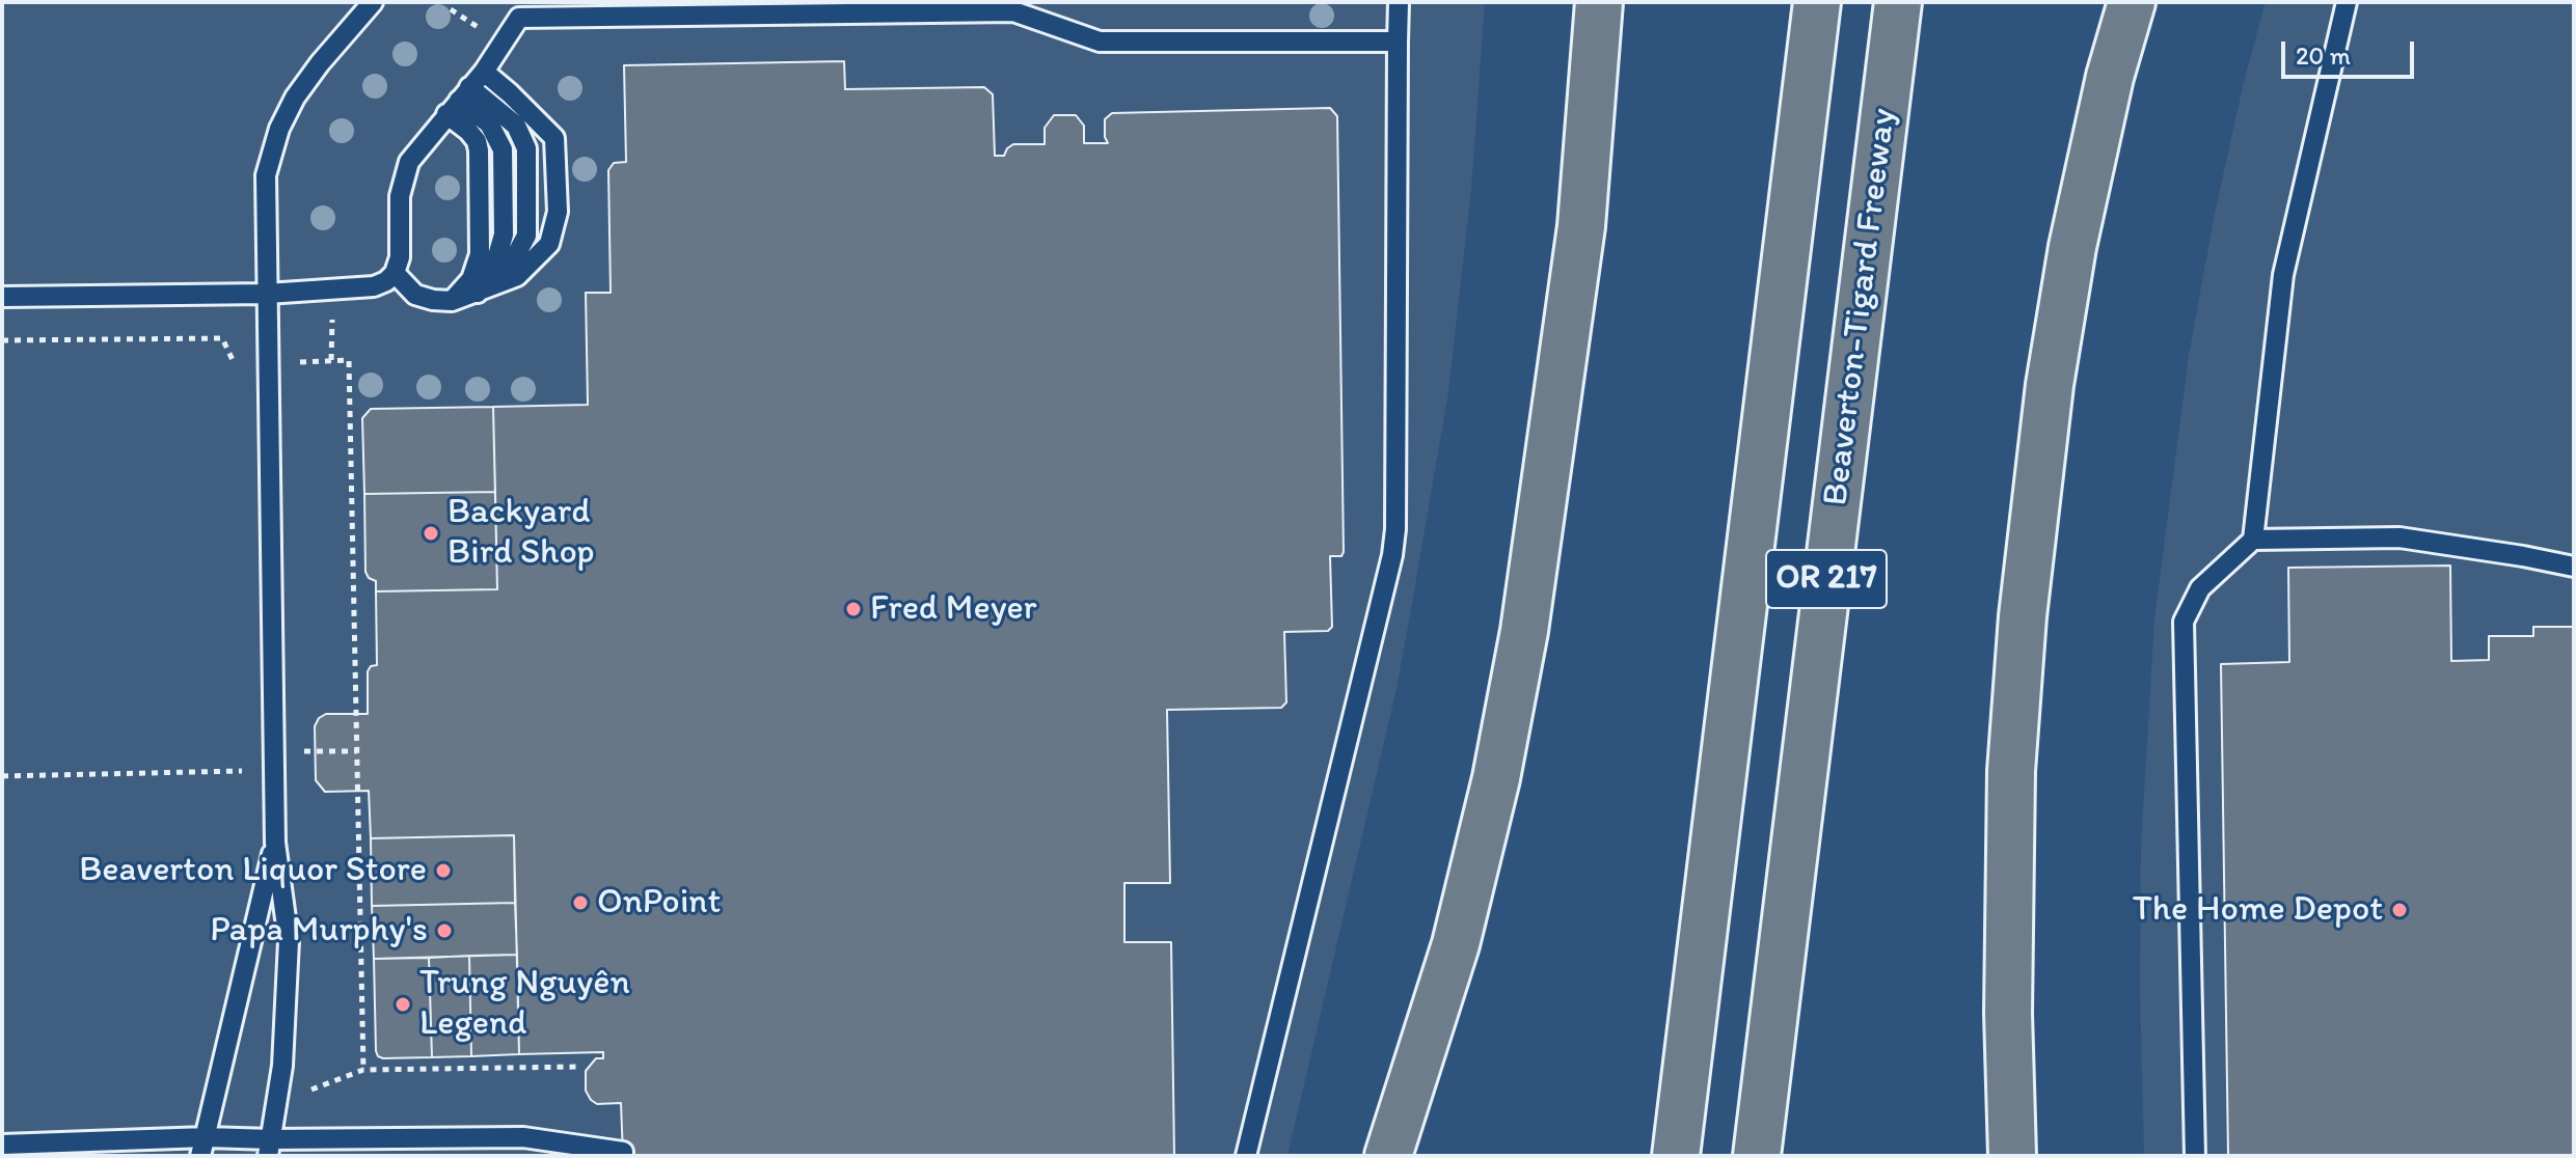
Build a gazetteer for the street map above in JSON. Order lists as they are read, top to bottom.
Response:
{
  "streets": {
    "highway": ["Beaverton-Tigard Freeway", "OR 217"]
  },
  "places": [
    "Backyard Bird Shop",
    "Fred Meyer",
    "Beaverton Liquor Store",
    "OnPoint",
    "The Home Depot",
    "Papa Murphy's",
    "Trung Nguyên Legend"
  ],
  "scale_bar": "20 m"
}
